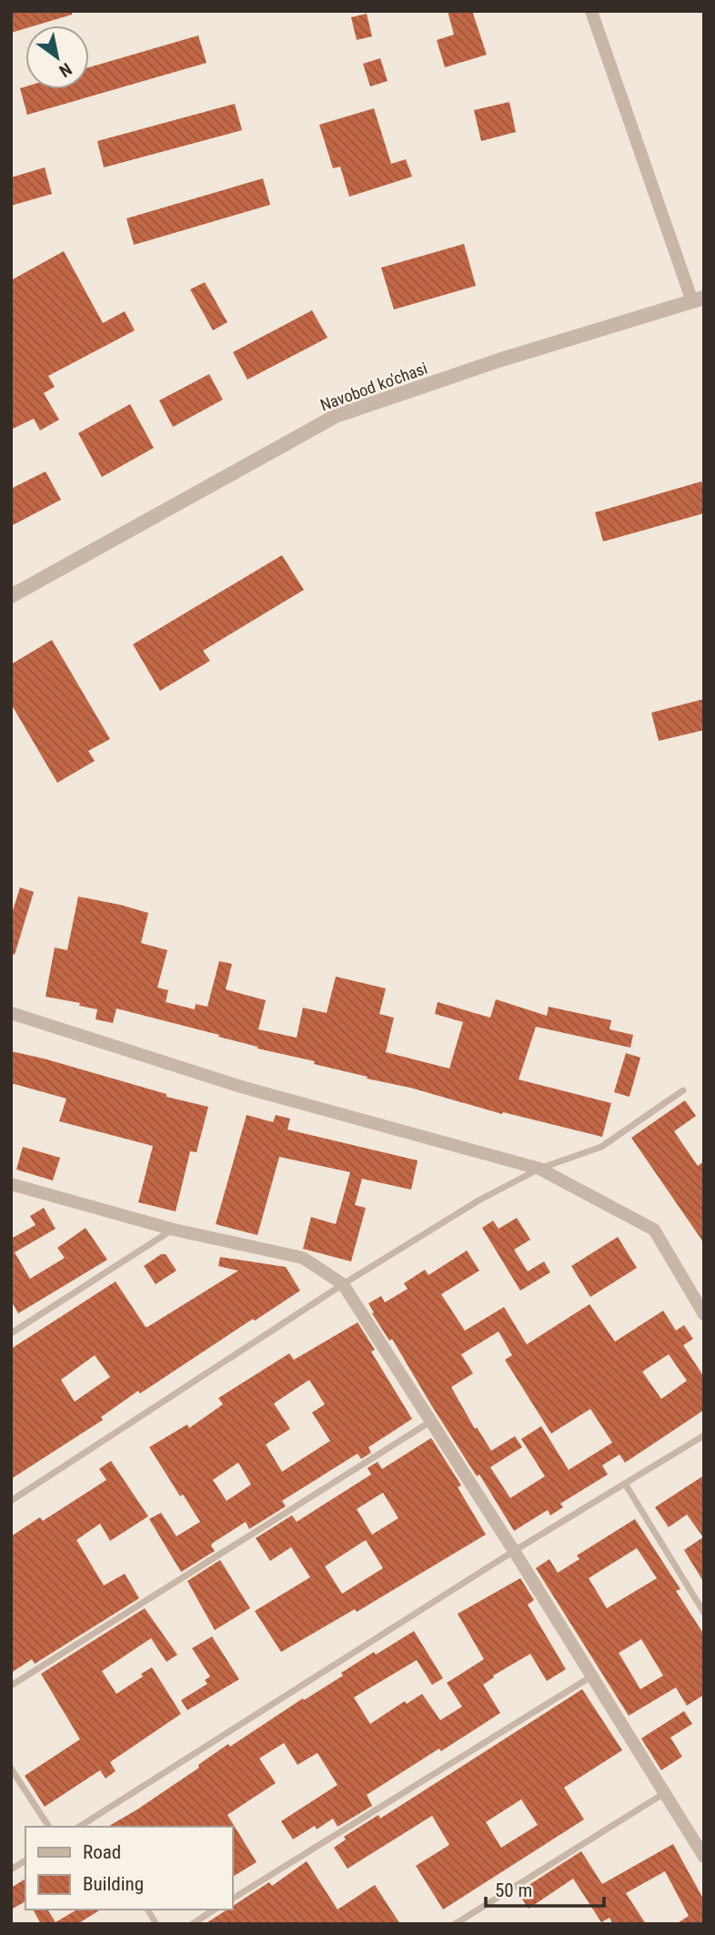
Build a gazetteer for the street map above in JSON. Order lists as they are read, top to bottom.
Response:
{
  "streets": {
    "street": ["Navobod ko'chasi"]
  },
  "legend": ["Road", "Building"],
  "scale_bar": "50 m",
  "north": "bottom right"
}
